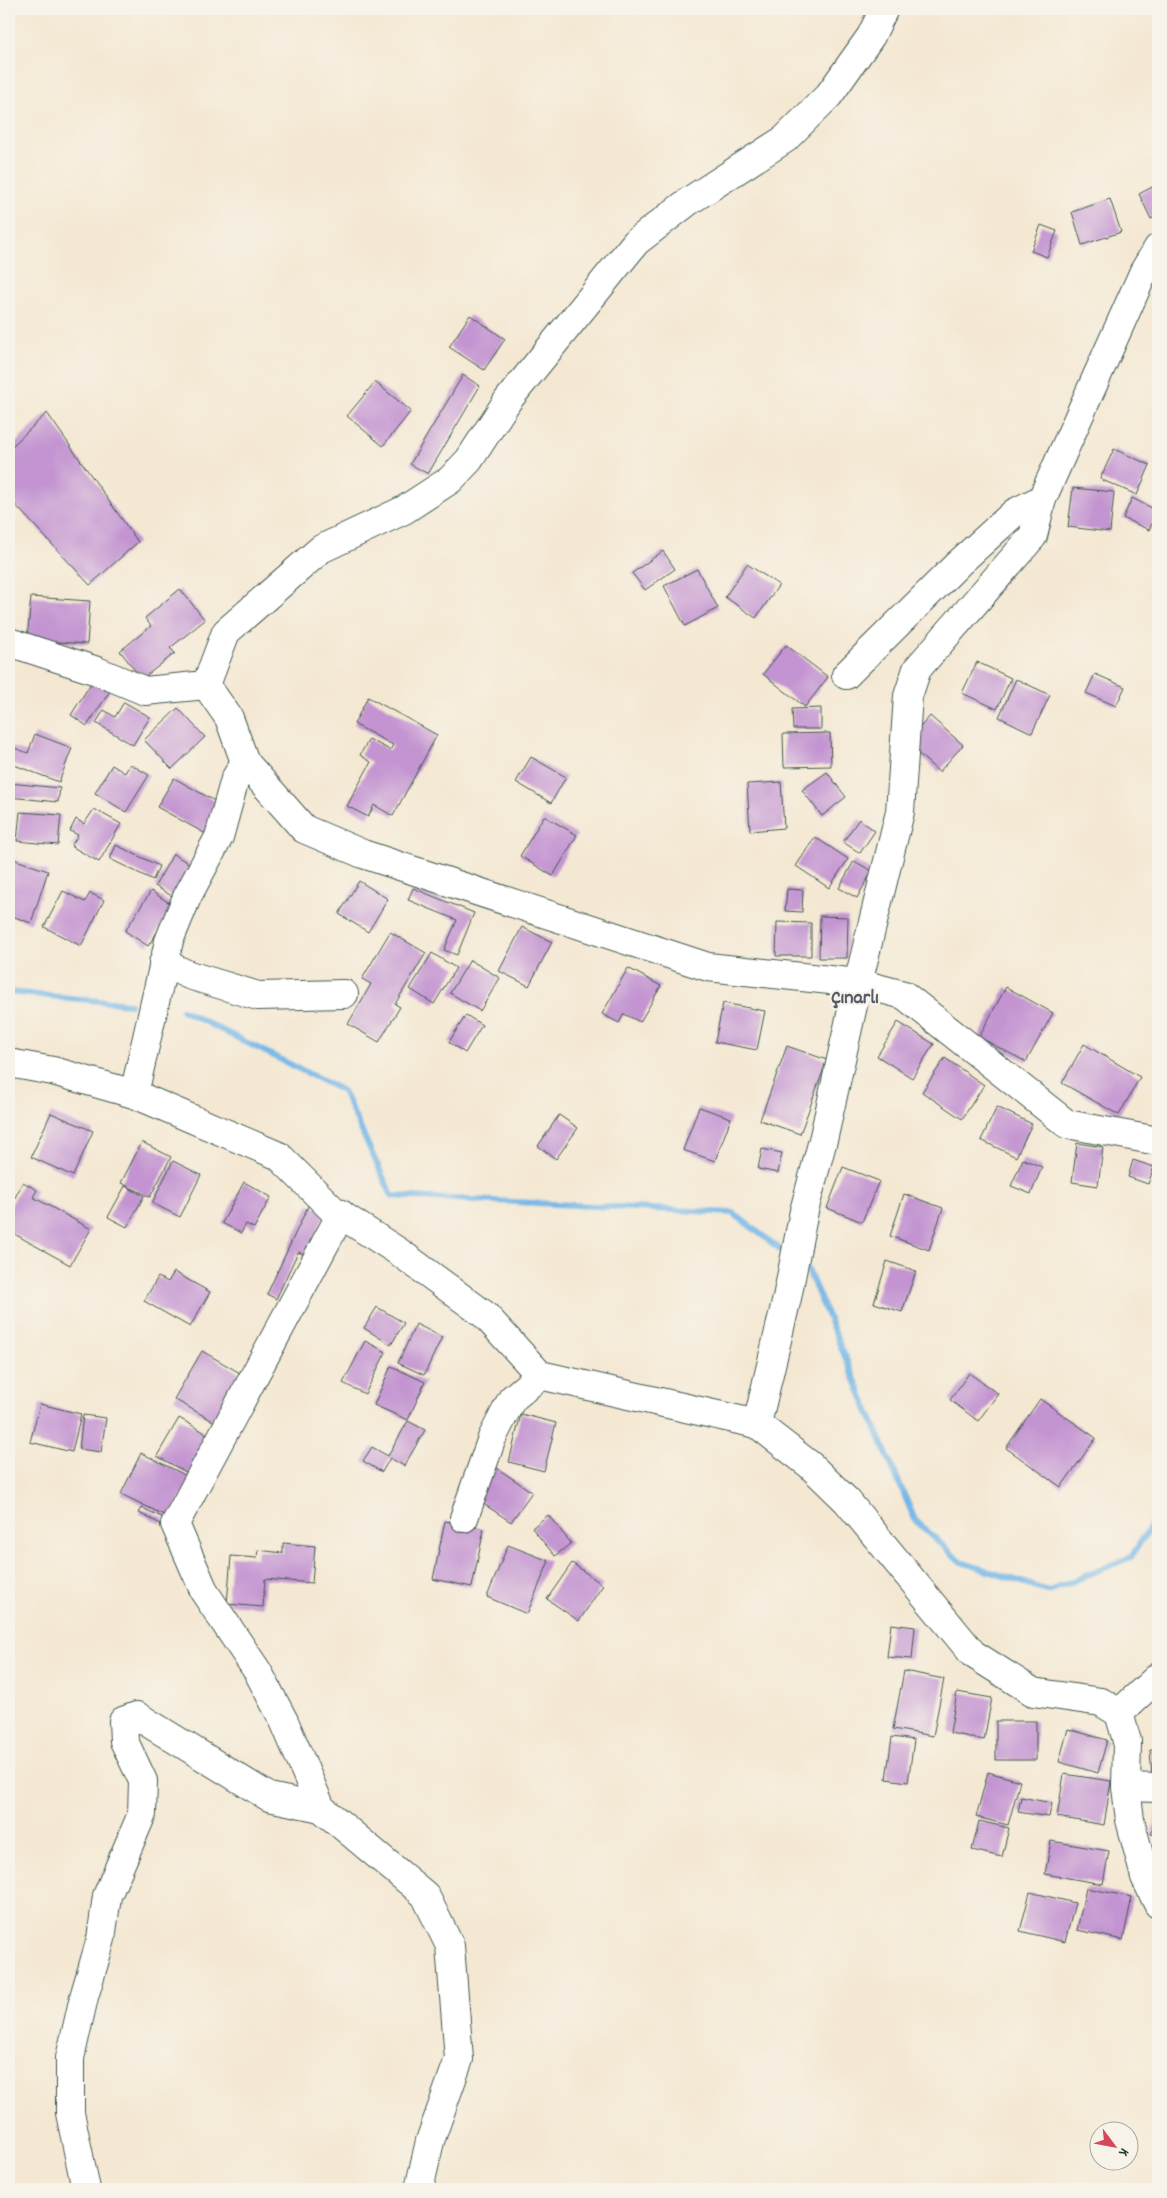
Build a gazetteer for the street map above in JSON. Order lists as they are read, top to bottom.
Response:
{
  "districts": ["Çınarlı"],
  "north": "bottom right"
}
